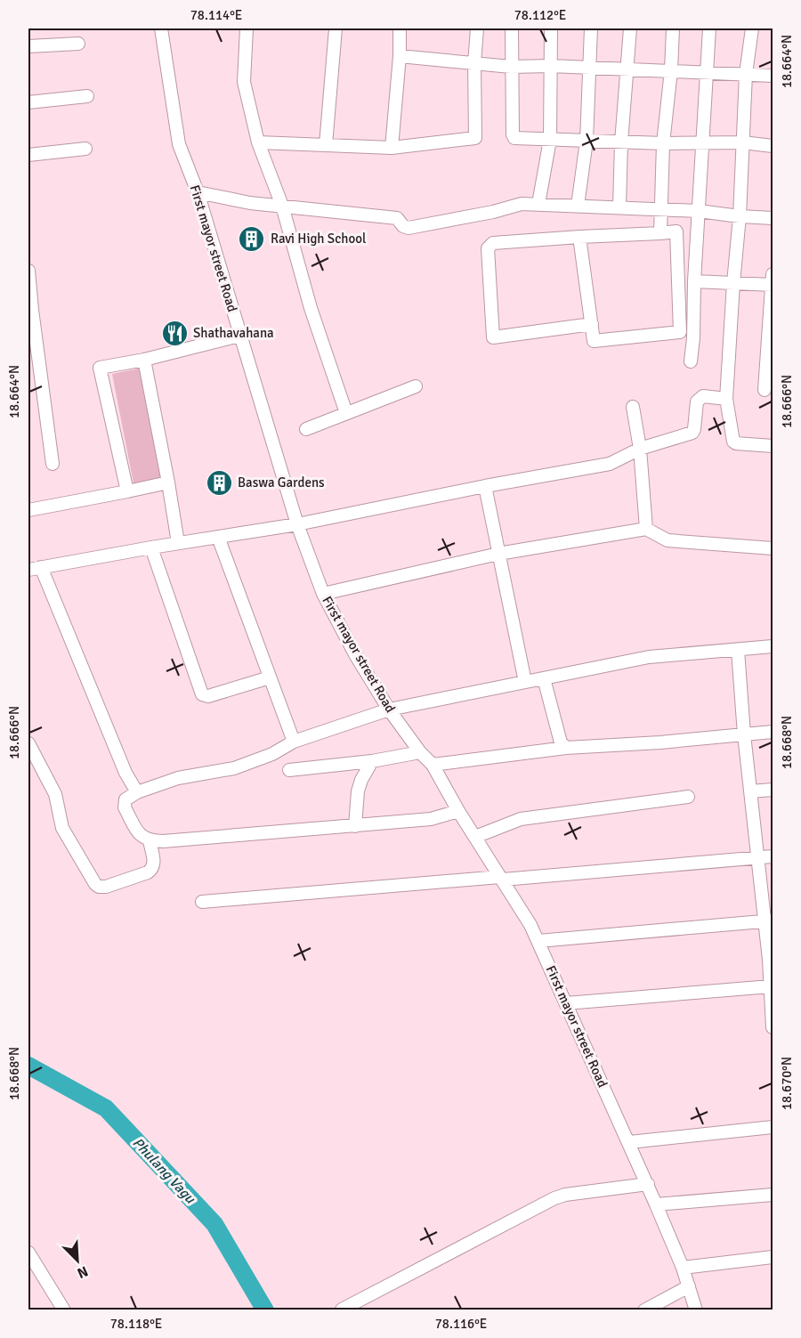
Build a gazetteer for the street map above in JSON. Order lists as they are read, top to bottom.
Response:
{
  "streets": {
    "street": ["First mayor street Road"]
  },
  "water": ["Phulang Vagu"],
  "places": {
    "building": ["Ravi High School", "Baswa Gardens"],
    "restaurant": ["Shathavahana"]
  },
  "north": "bottom right",
  "coordinates": [
    "78.114°E",
    "78.112°E",
    "18.664°N",
    "18.666°N",
    "18.668°N",
    "18.670°N",
    "78.118°E",
    "78.116°E"
  ]
}
